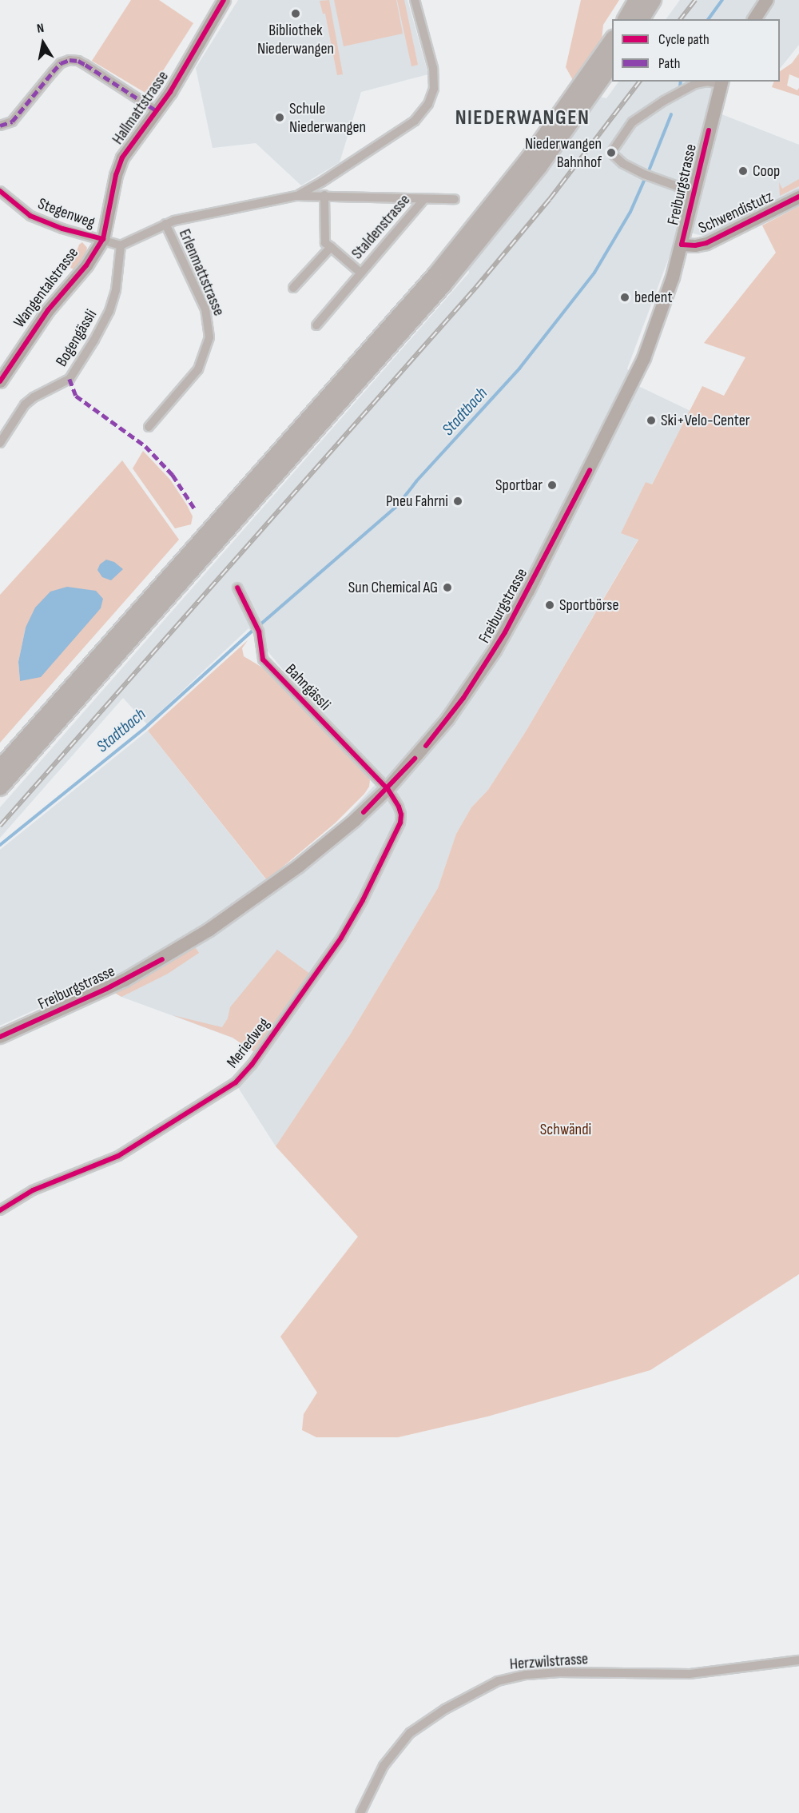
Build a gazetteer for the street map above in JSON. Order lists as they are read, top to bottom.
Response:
{
  "streets": {
    "main road": ["Freiburgstrasse"],
    "street": [
      "Hallmattstrasse",
      "Schwendistutz",
      "Stegenweg",
      "Staldenstrasse",
      "Erlenmattstrasse",
      "Wangentalstrasse",
      "Bogengässli",
      "Bahngässli",
      "Meriedweg",
      "Herzwilstrasse"
    ]
  },
  "crossings": [
    ["Hallmattstrasse", "Stegenweg"],
    ["Hallmattstrasse", "Wangentalstrasse"],
    ["Freiburgstrasse", "Schwendistutz"],
    ["Freiburgstrasse", "Bahngässli"],
    ["Freiburgstrasse", "Meriedweg"],
    ["Stegenweg", "Wangentalstrasse"],
    ["Bahngässli", "Meriedweg"]
  ],
  "districts": ["NIEDERWANGEN"],
  "water": ["Stadtbach"],
  "parks": ["Schwändi"],
  "places": [
    "Bibliothek Niederwangen",
    "Schule Niederwangen",
    "Niederwangen Bahnhof",
    "Coop",
    "bedent",
    "Ski+Velo-Center",
    "Sportbar",
    "Pneu Fahrni",
    "Sun Chemical AG",
    "Sportbörse"
  ],
  "legend": ["Cycle path", "Path"],
  "north": "top"
}
